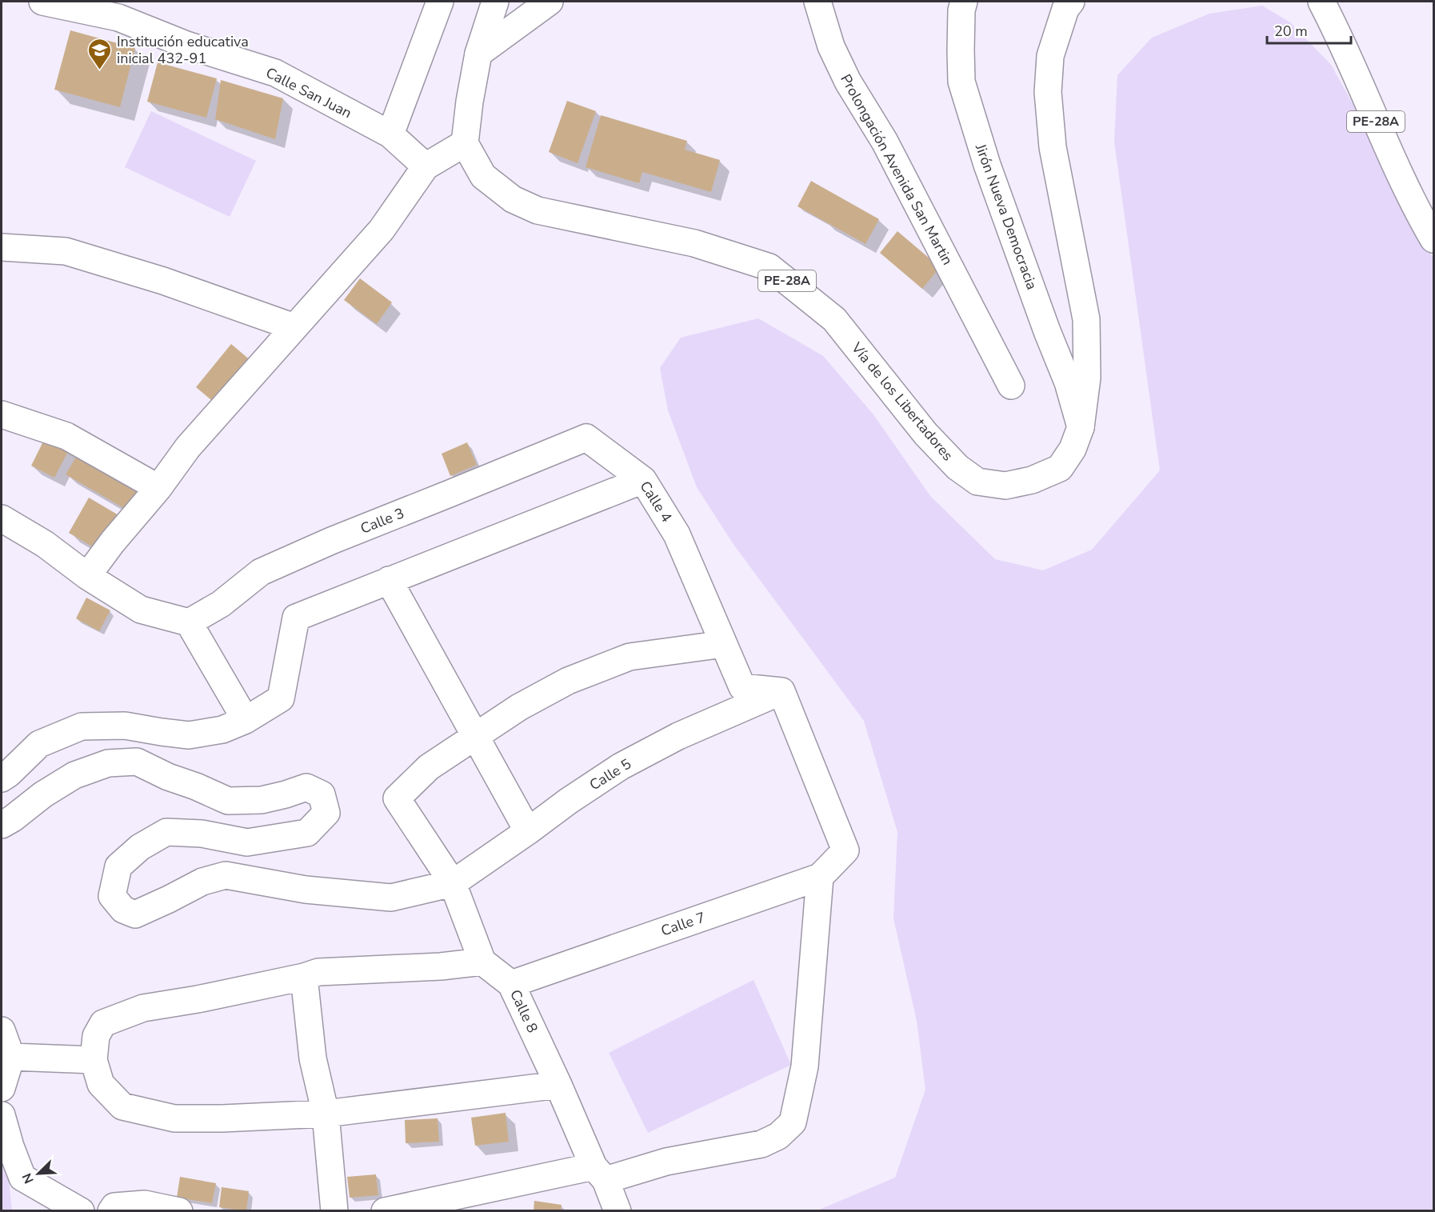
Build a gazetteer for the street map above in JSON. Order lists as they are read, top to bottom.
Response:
{
  "streets": {
    "main road": [
      "Calle San Juan",
      "PE-28A",
      "Prolongación Avenida San Martin",
      "Jirón Nueva Democracia",
      "Vía de los Libertadores",
      "Calle 4",
      "Calle 3",
      "Calle 5",
      "Calle 7",
      "Calle 8"
    ]
  },
  "crossings": [
    ["Jirón Nueva Democracia", "Vía de los Libertadores"],
    ["Calle 4", "Calle 3"],
    ["Calle 4", "Calle 5"],
    ["Calle 4", "Calle 7"],
    ["Calle 5", "Calle 7"],
    ["Calle 7", "Calle 8"]
  ],
  "places": {
    "school or university": ["Institución educativa inicial 432-91"]
  },
  "scale_bar": "20 m",
  "north": "bottom left"
}
